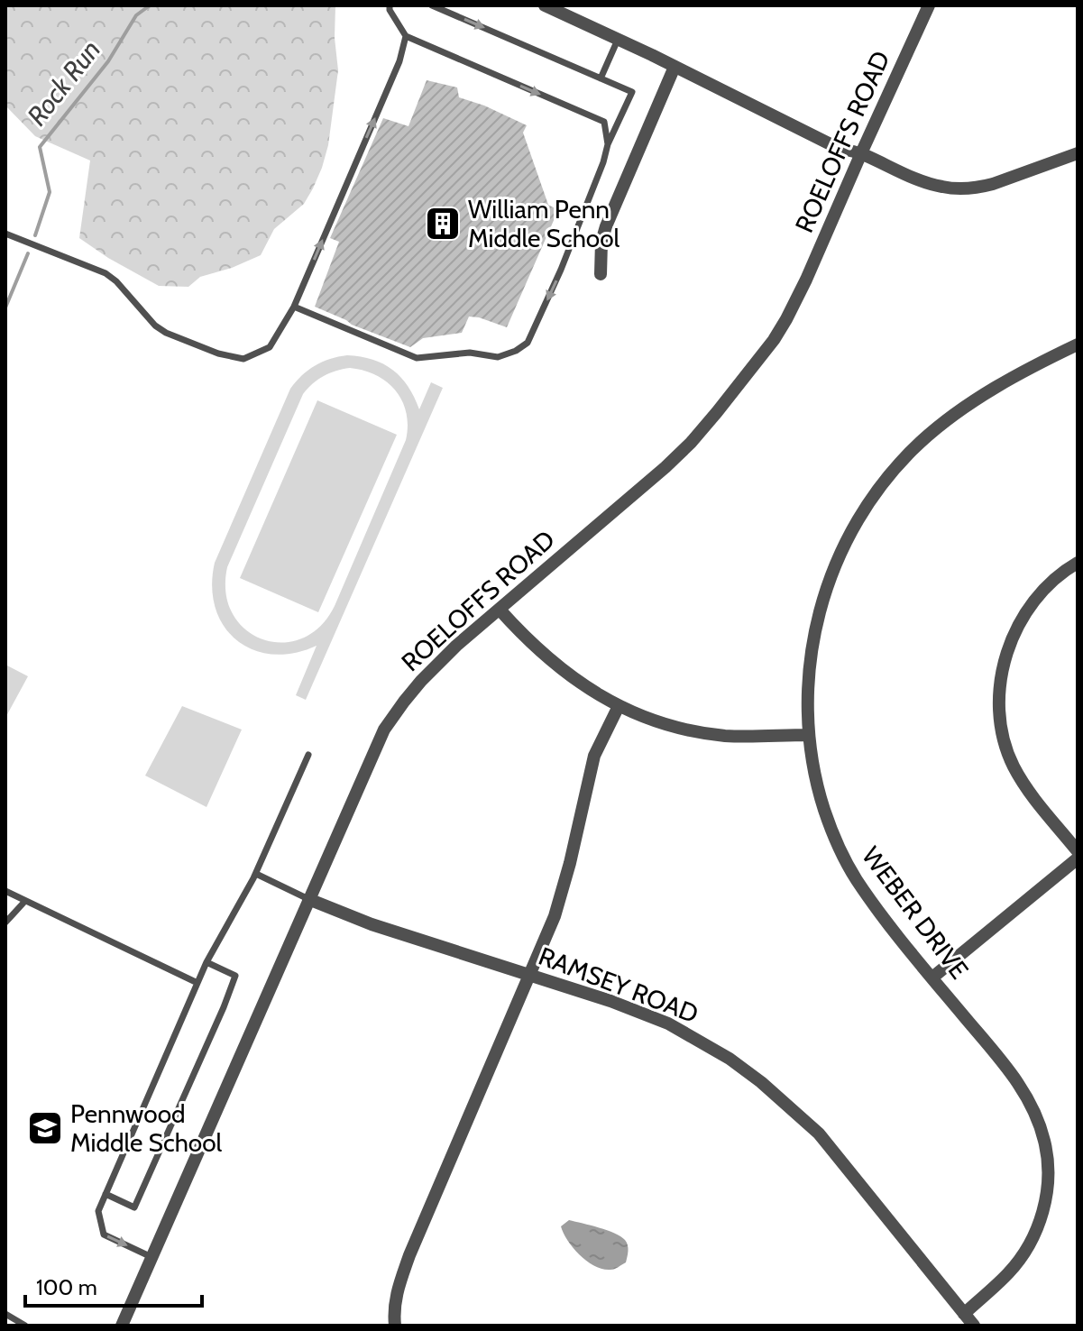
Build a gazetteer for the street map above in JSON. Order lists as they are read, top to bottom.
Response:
{
  "streets": {
    "street": ["ROELOFFS ROAD", "WEBER DRIVE", "RAMSEY ROAD"]
  },
  "crossings": [
    ["ROELOFFS ROAD", "RAMSEY ROAD"],
    ["WEBER DRIVE", "RAMSEY ROAD"]
  ],
  "water": ["Rock Run"],
  "places": {
    "building": ["William Penn Middle School"],
    "school or university": ["Pennwood Middle School"]
  },
  "scale_bar": "100 m"
}
